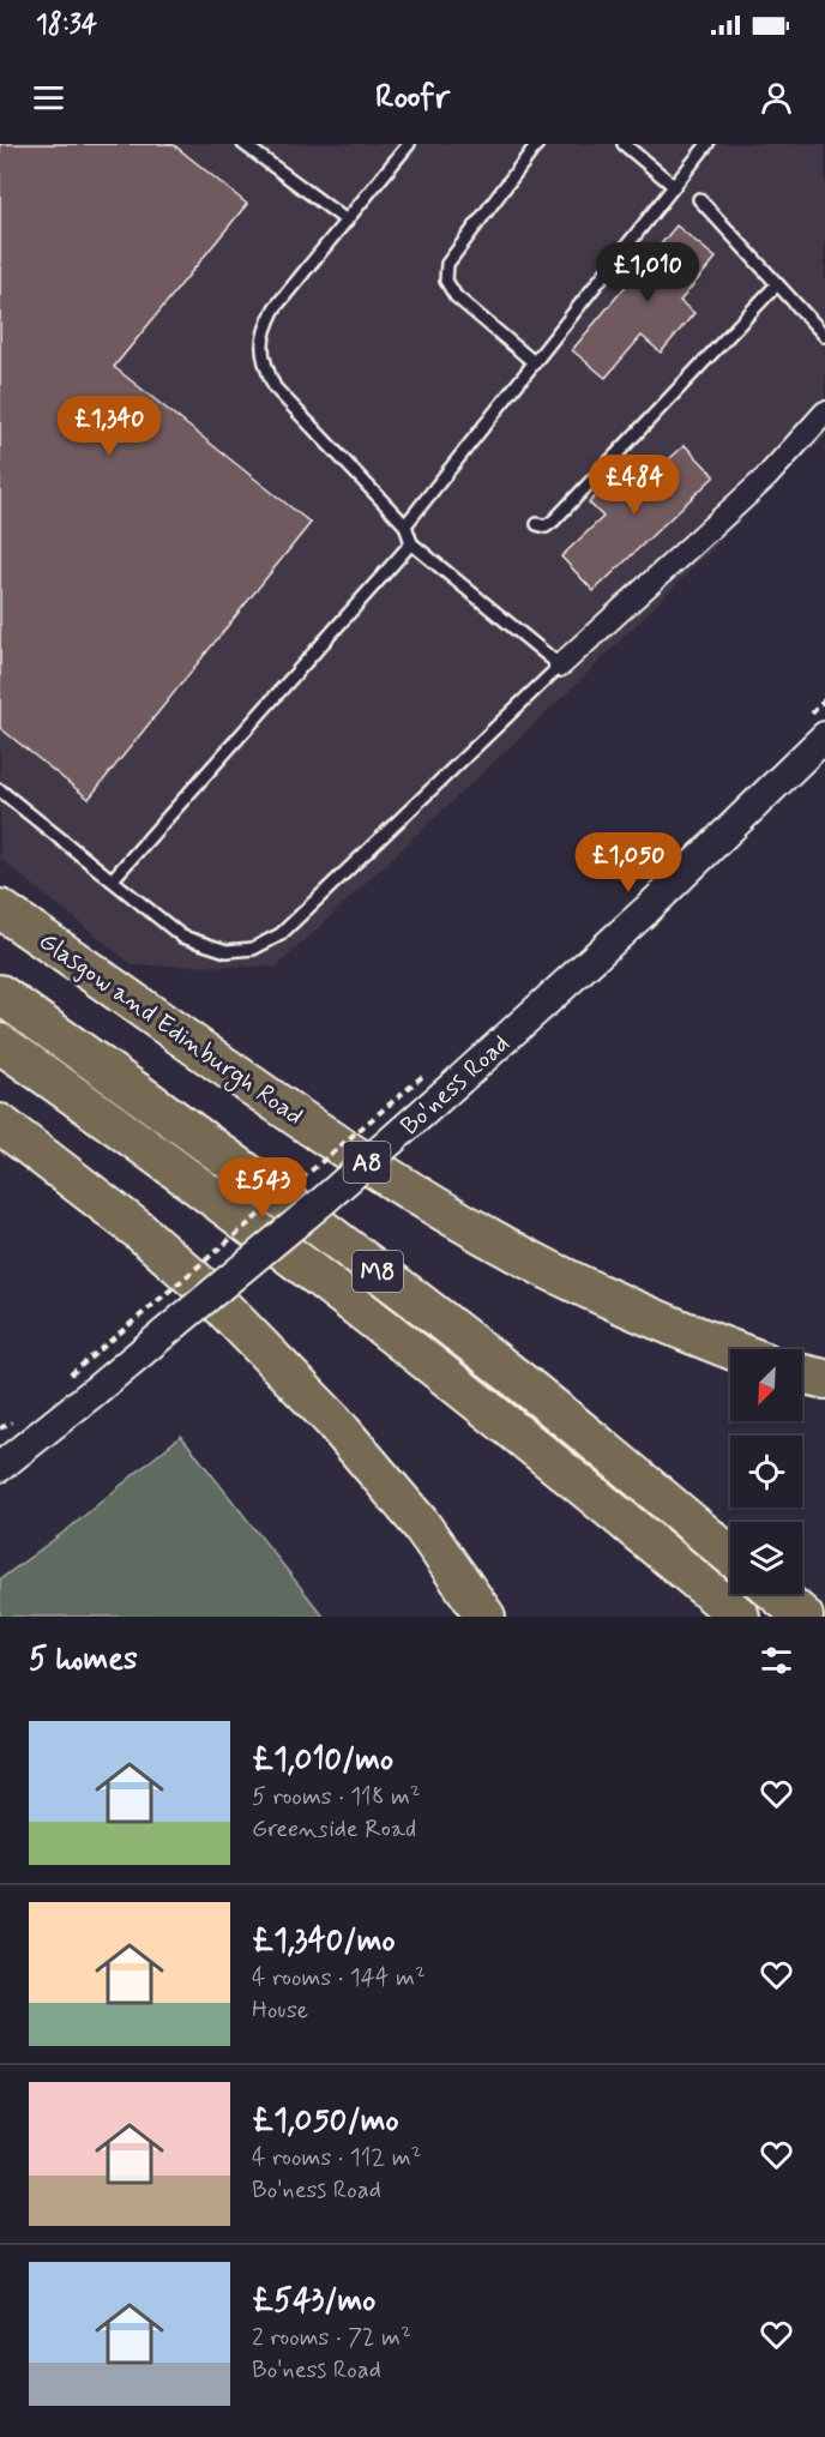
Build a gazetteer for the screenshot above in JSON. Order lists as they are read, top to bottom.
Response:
{
  "streets": {
    "highway": ["Glasgow and Edinburgh Road", "A8", "M8"],
    "main road": ["Bo'ness Road"]
  },
  "north": "bottom left",
  "page": {
    "status": "18:34",
    "header": "Roofr",
    "price": [
      "£1,010",
      "£1,340",
      "£484",
      "£1,050",
      "£543"
    ],
    "heading": "5 homes",
    "list": [
      {
        "name": "£1,010/mo",
        "note": "5 rooms · 118 m² · Greenside Road"
      },
      {
        "name": "£1,340/mo",
        "note": "4 rooms · 144 m² · House"
      },
      {
        "name": "£1,050/mo",
        "note": "4 rooms · 112 m² · Bo'ness Road"
      },
      {
        "name": "£543/mo",
        "note": "2 rooms · 72 m² · Bo'ness Road"
      }
    ]
  }
}
